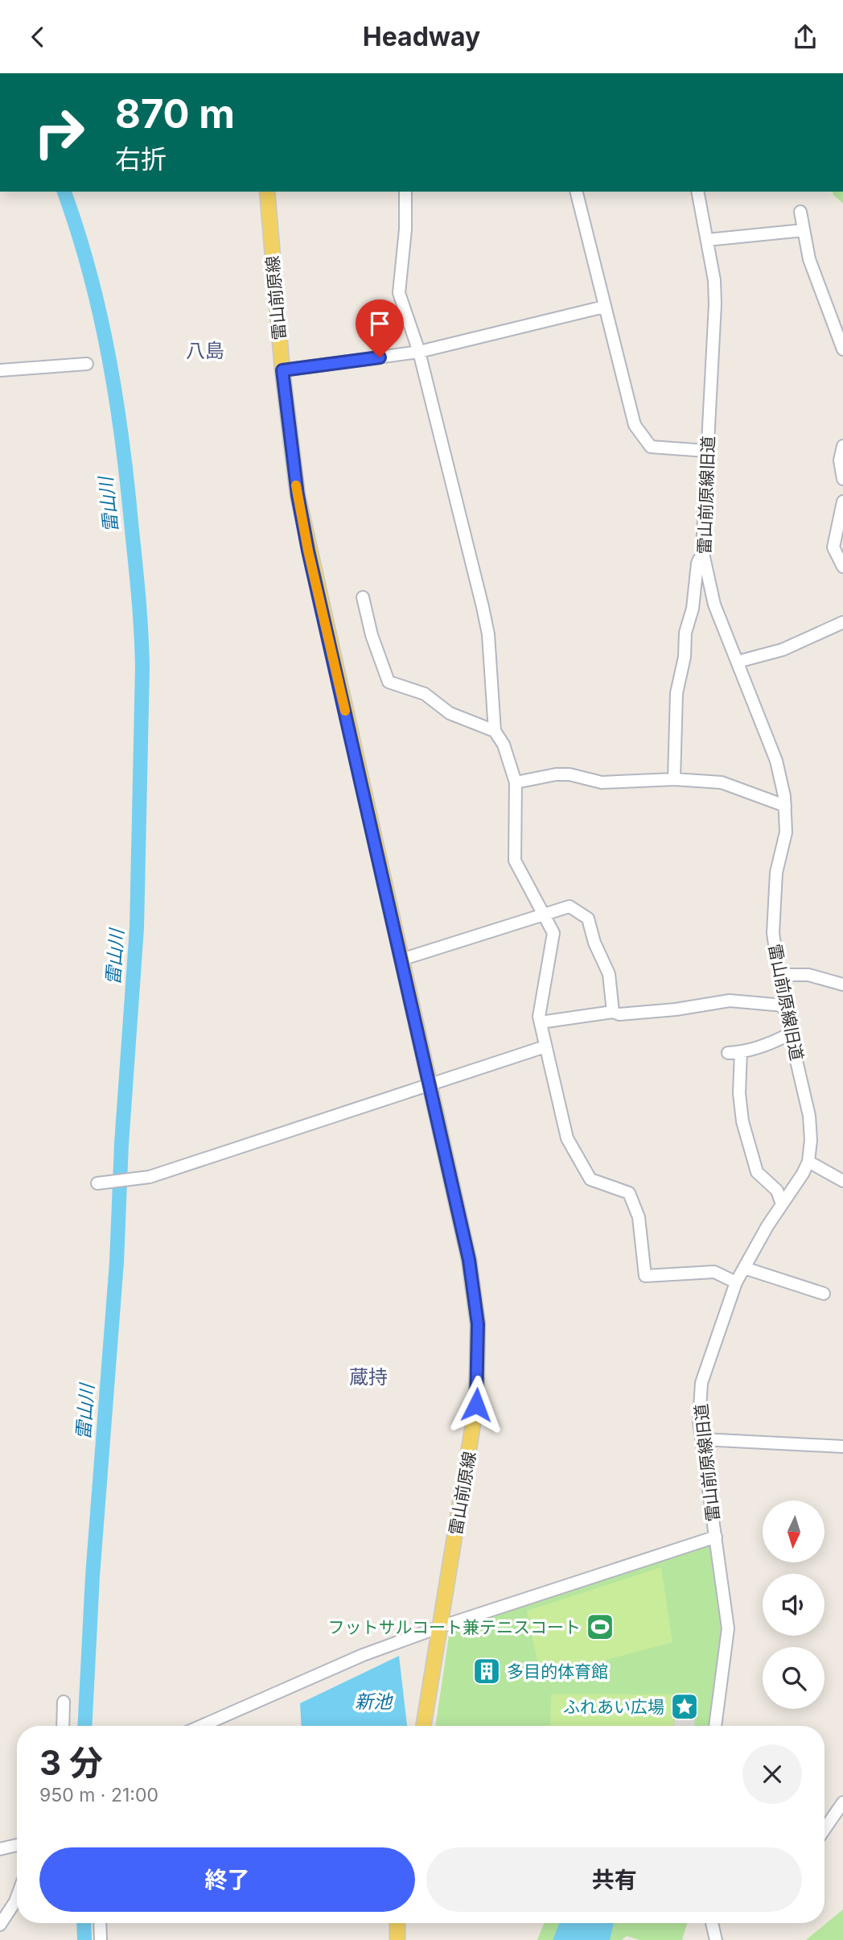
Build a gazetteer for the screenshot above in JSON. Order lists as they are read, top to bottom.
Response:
{
  "streets": {
    "main road": ["雷山前原線"],
    "street": ["雷山前原線旧道"]
  },
  "districts": ["八島", "蔵持"],
  "water": ["雷山川", "新池"],
  "places": {
    "sports": ["フットサルコート兼テニスコート"],
    "building": ["多目的体育館"],
    "place": ["ふれあい広場"]
  },
  "north": "bottom",
  "page": {
    "header": "Headway",
    "turn": ["870 m", "右折"],
    "heading": ["3 分", "950 m · 21:00"],
    "buttons": ["終了", "共有"]
  }
}
